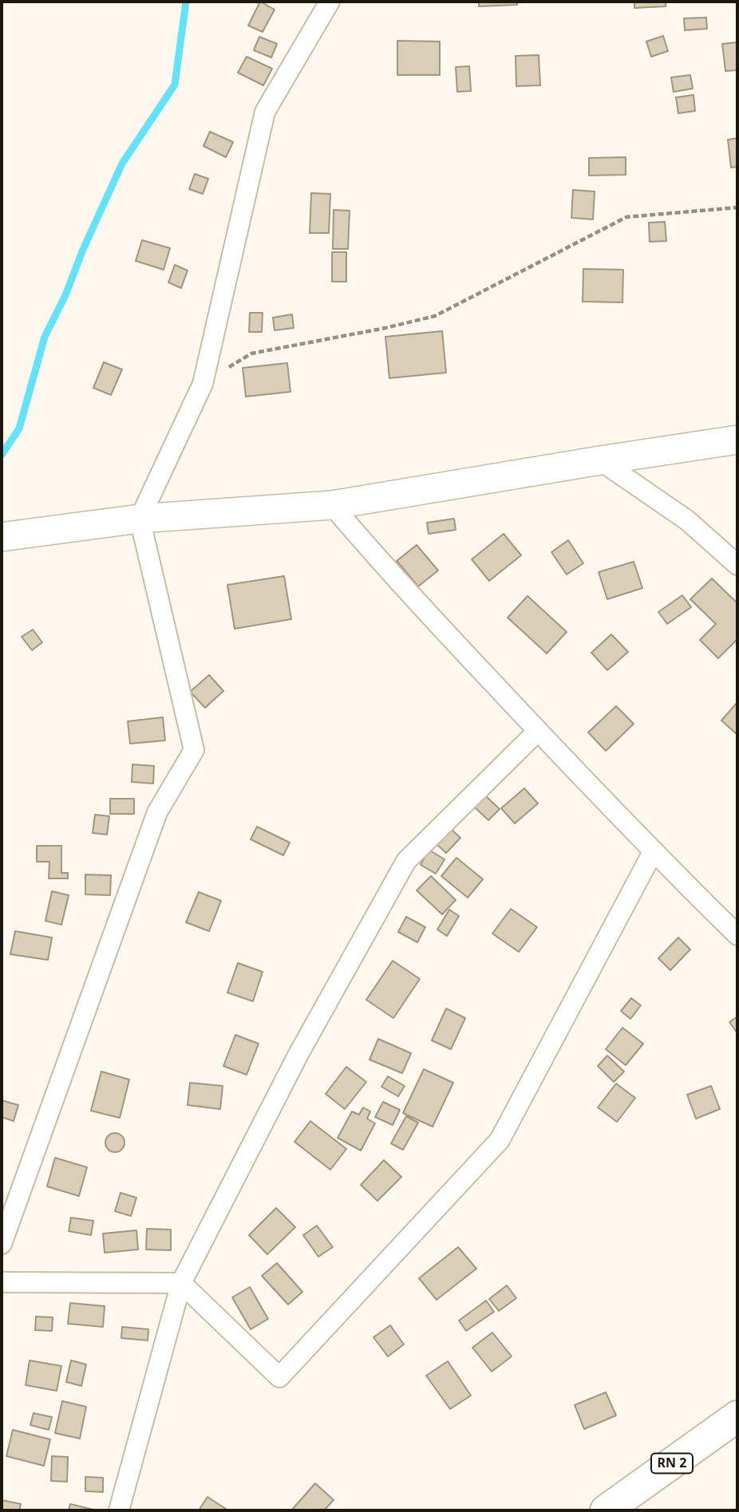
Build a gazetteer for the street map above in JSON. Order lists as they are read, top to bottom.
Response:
{
  "streets": {
    "main road": ["RN 2"]
  }
}
